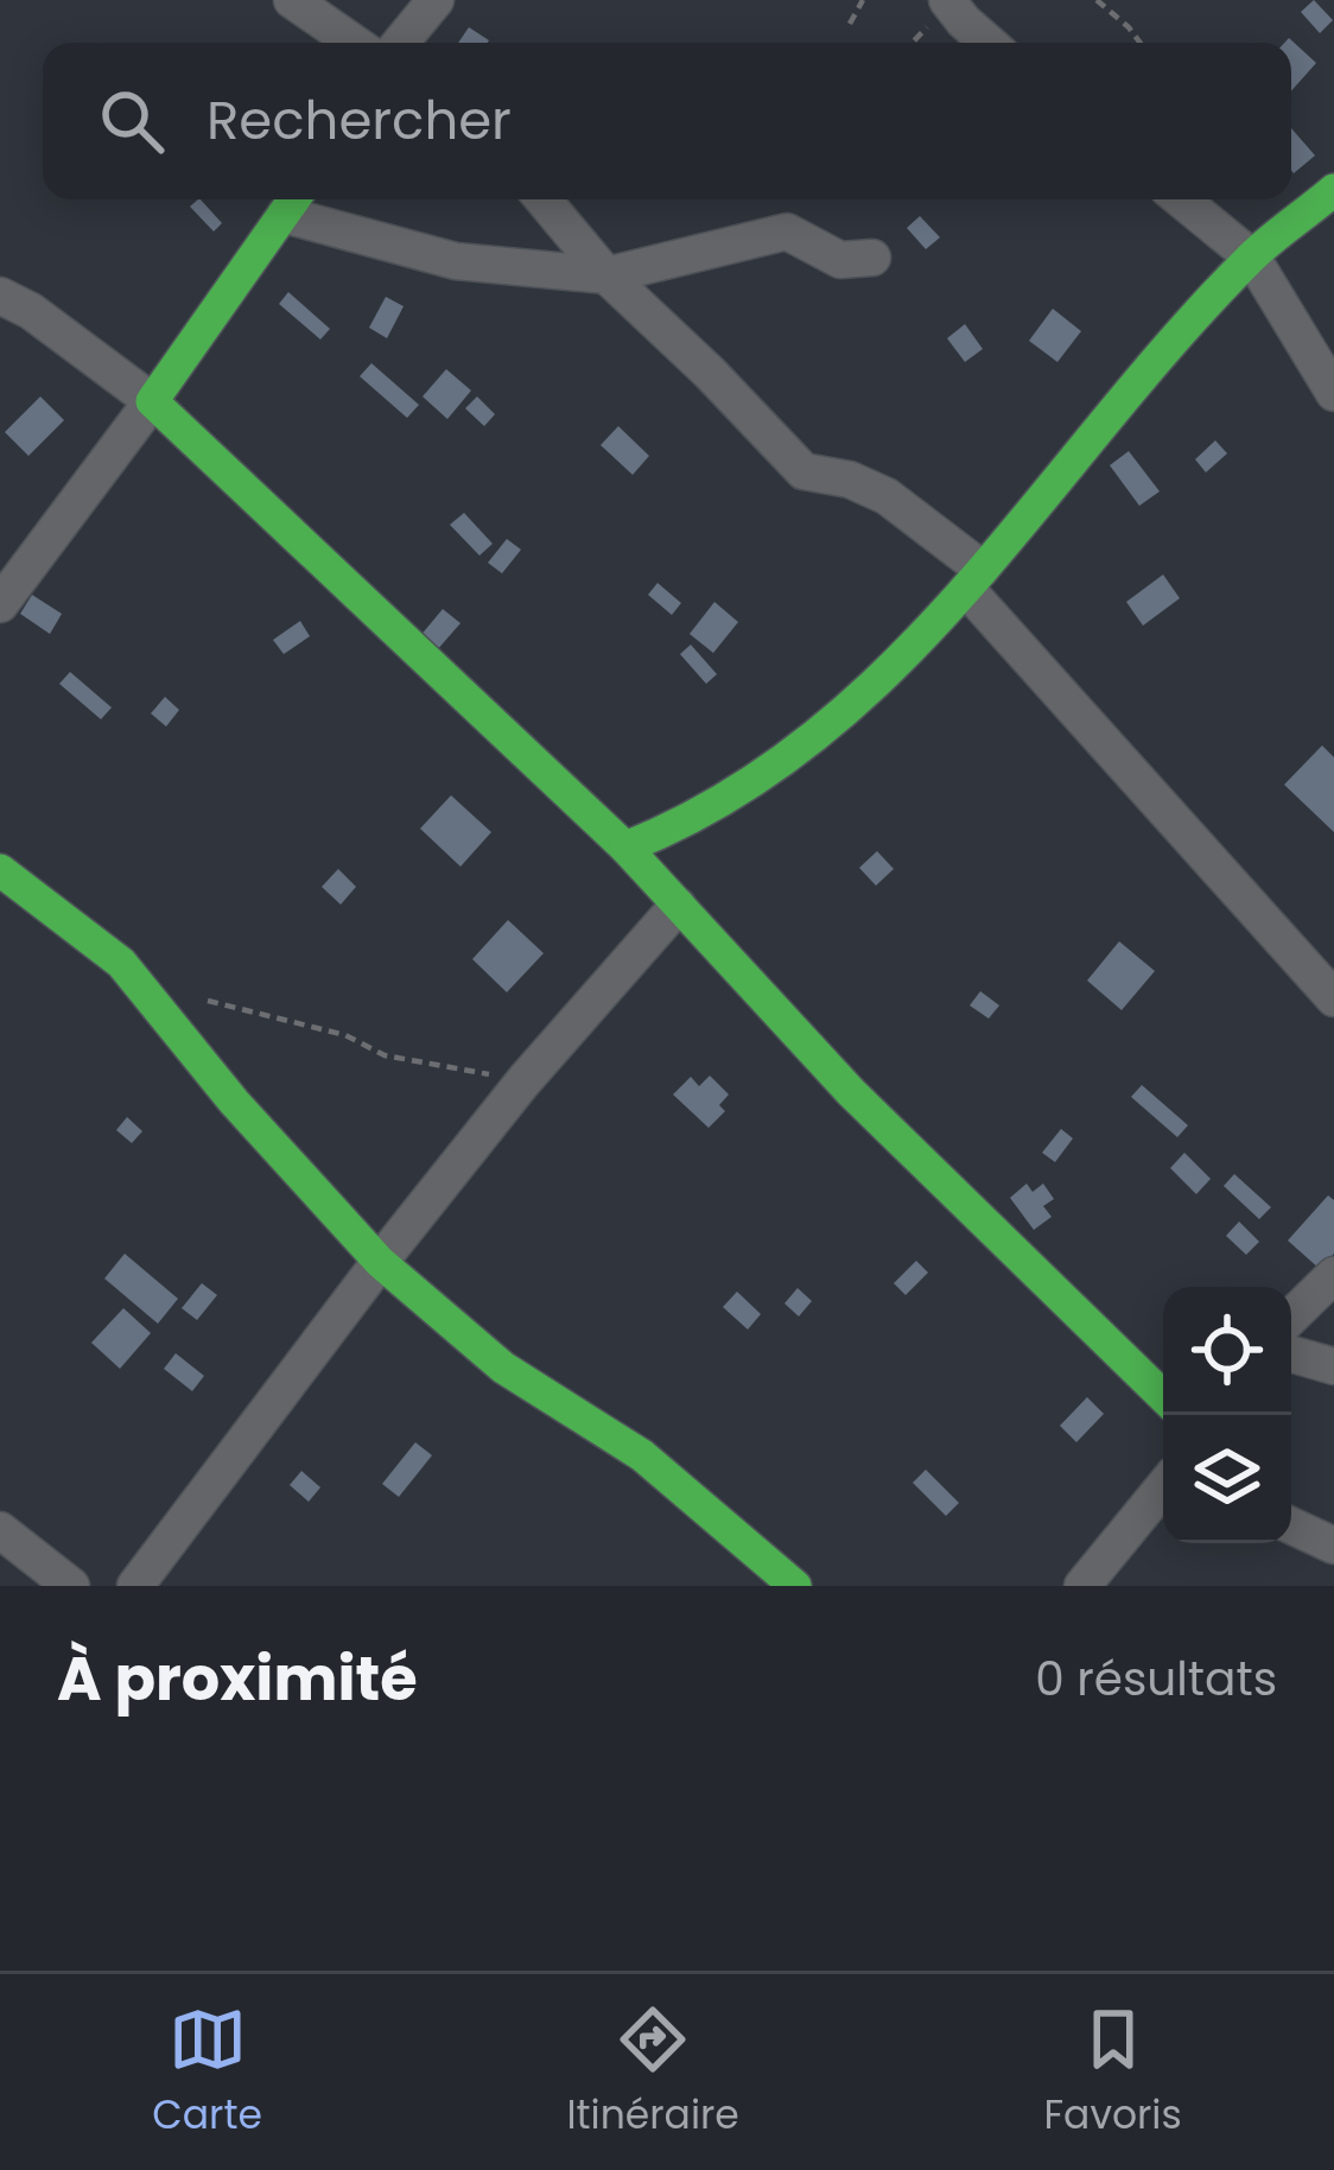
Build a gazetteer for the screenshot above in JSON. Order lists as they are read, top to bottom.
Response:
{
  "page": {
    "search": "Rechercher",
    "heading": ["À proximité", "0 résultats"],
    "nav": ["Carte", "Itinéraire", "Favoris"]
  }
}
